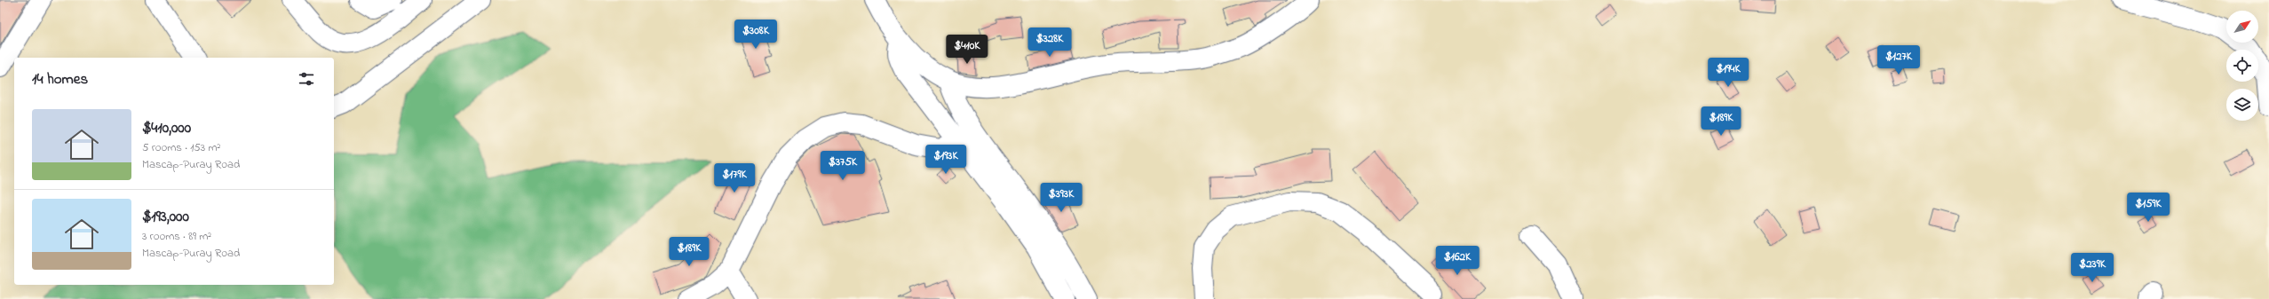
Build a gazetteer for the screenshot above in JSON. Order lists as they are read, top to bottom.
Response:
{
  "north": "top right",
  "page": {
    "price": [
      "$308K",
      "$328K",
      "$410K",
      "$127K",
      "$194K",
      "$189K",
      "$193K",
      "$375K",
      "$179K",
      "$393K",
      "$159K",
      "$189K",
      "$162K",
      "$239K"
    ],
    "heading": "14 homes",
    "list": [
      {
        "name": "$410,000",
        "note": "5 rooms · 153 m² · Mascap-Puray Road"
      },
      {
        "name": "$193,000",
        "note": "3 rooms · 89 m² · Mascap-Puray Road"
      }
    ]
  }
}
